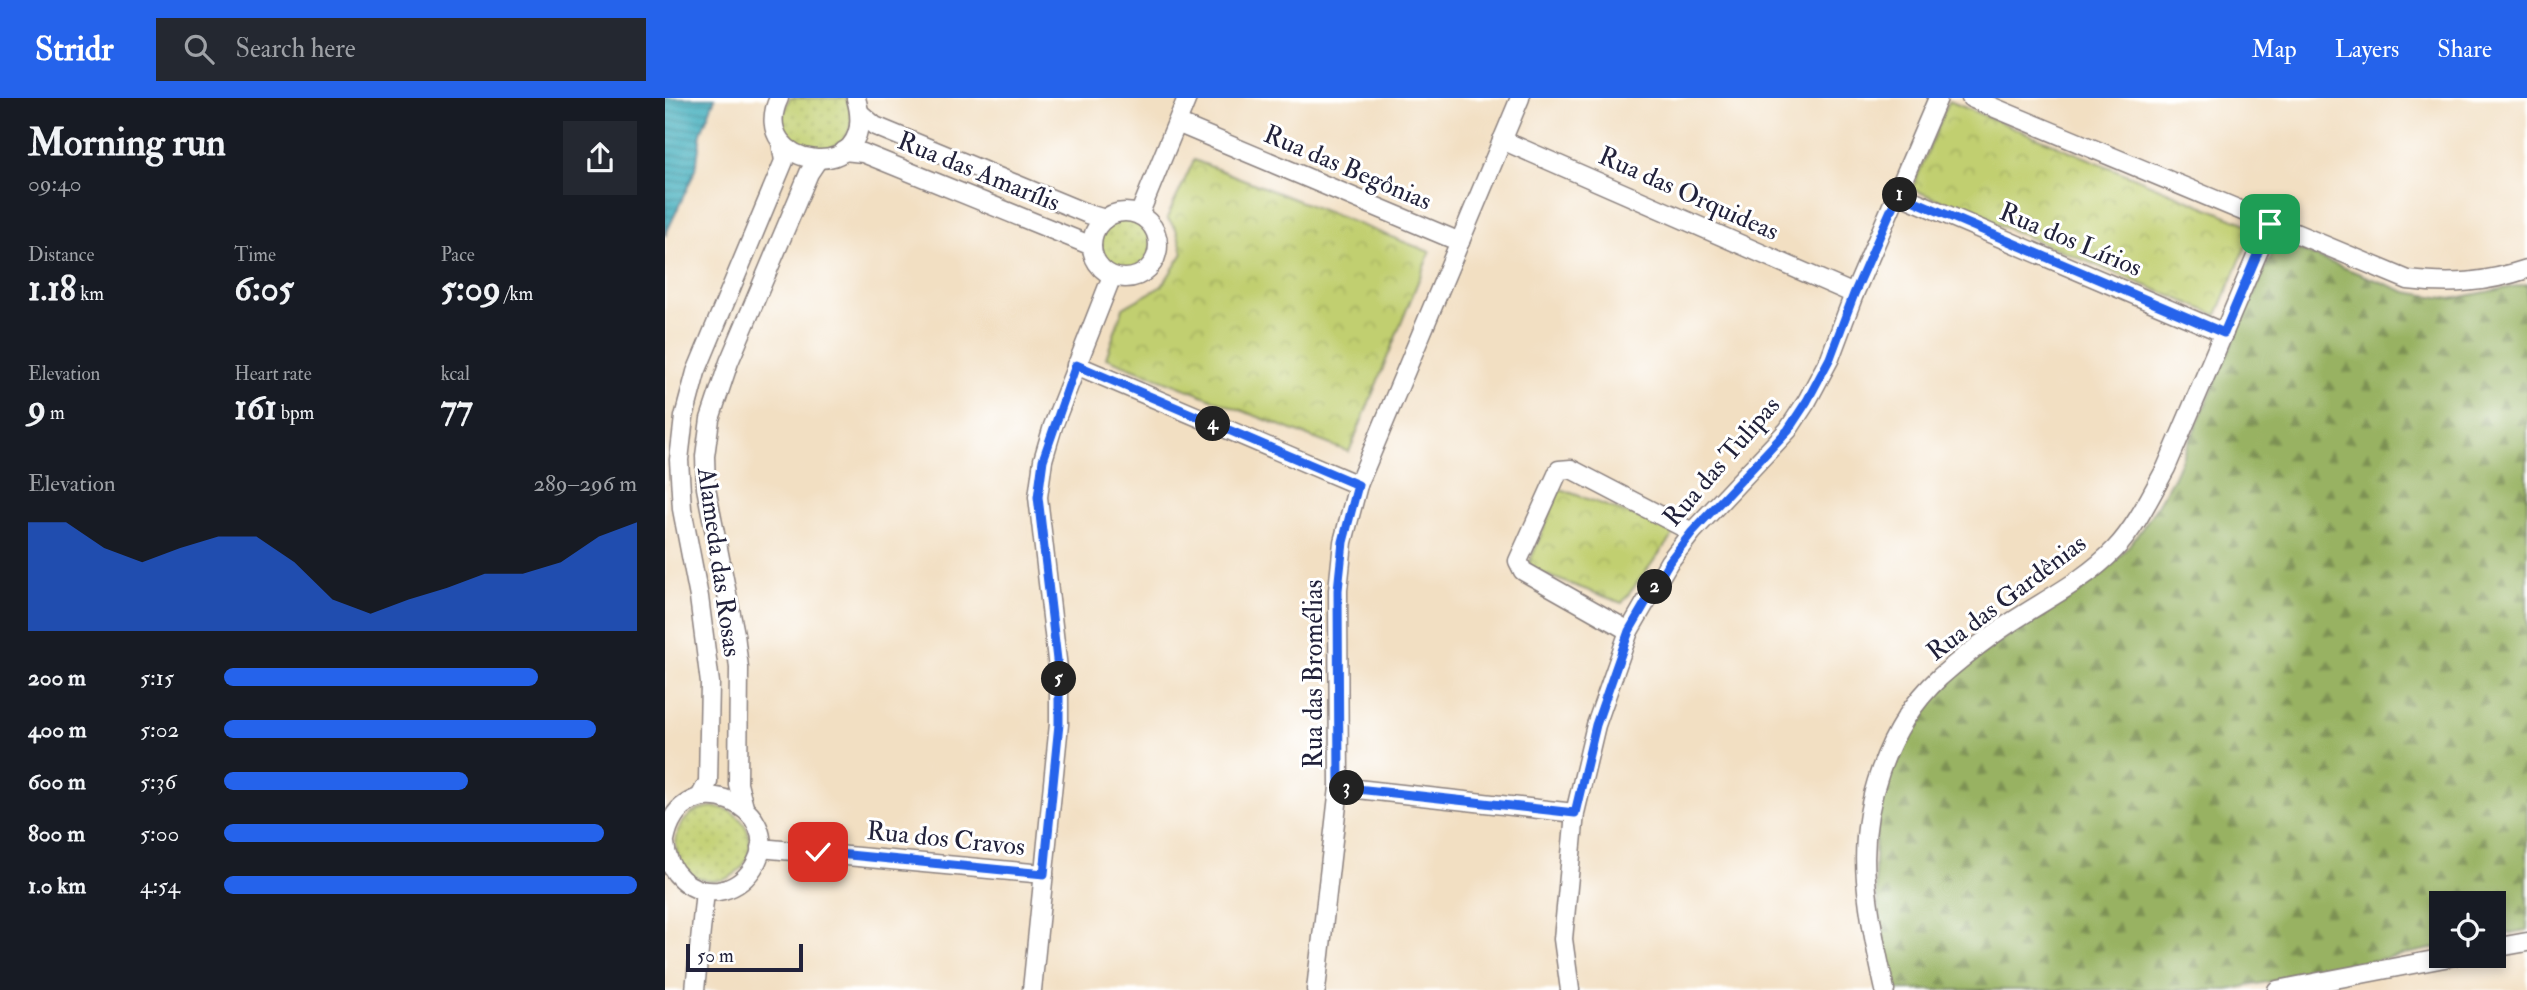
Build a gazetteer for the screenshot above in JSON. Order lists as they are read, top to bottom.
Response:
{
  "streets": {
    "street": [
      "Rua das Begônias",
      "Rua das Amarílis",
      "Rua das Orquideas",
      "Rua dos Lírios",
      "Rua das Tulipas",
      "Alameda das Rosas",
      "Rua das Gardênias",
      "Rua das Bromélias",
      "Rua dos Cravos"
    ]
  },
  "crossings": [
    ["Rua das Begônias", "Rua das Bromélias"],
    ["Rua das Orquideas", "Rua das Tulipas"],
    ["Rua das Orquideas", "Rua das Bromélias"],
    ["Rua dos Lírios", "Rua das Tulipas"],
    ["Rua dos Lírios", "Rua das Gardênias"],
    ["Alameda das Rosas", "Rua dos Cravos"]
  ],
  "scale_bar": "50 m",
  "page": {
    "header": "Stridr",
    "search": "Search here",
    "nav": ["Map", "Layers", "Share"],
    "heading": ["Morning run", "09:40"],
    "pins": [
      "1",
      "4",
      "2",
      "5",
      "3"
    ],
    "stats": [
      ["Distance", "1.18 km"],
      ["Time", "6:05"],
      ["Pace", "5:09 /km"],
      ["Elevation", "9 m"],
      ["Heart rate", "161 bpm"],
      ["kcal", "77"]
    ],
    "chart": ["Elevation", "289–296 m"],
    "list": [
      {
        "name": "200 m",
        "note": "5:15"
      },
      {
        "name": "400 m",
        "note": "5:02"
      },
      {
        "name": "600 m",
        "note": "5:36"
      },
      {
        "name": "800 m",
        "note": "5:00"
      },
      {
        "name": "1.0 km",
        "note": "4:54"
      }
    ],
    "scale": "50 m"
  }
}
